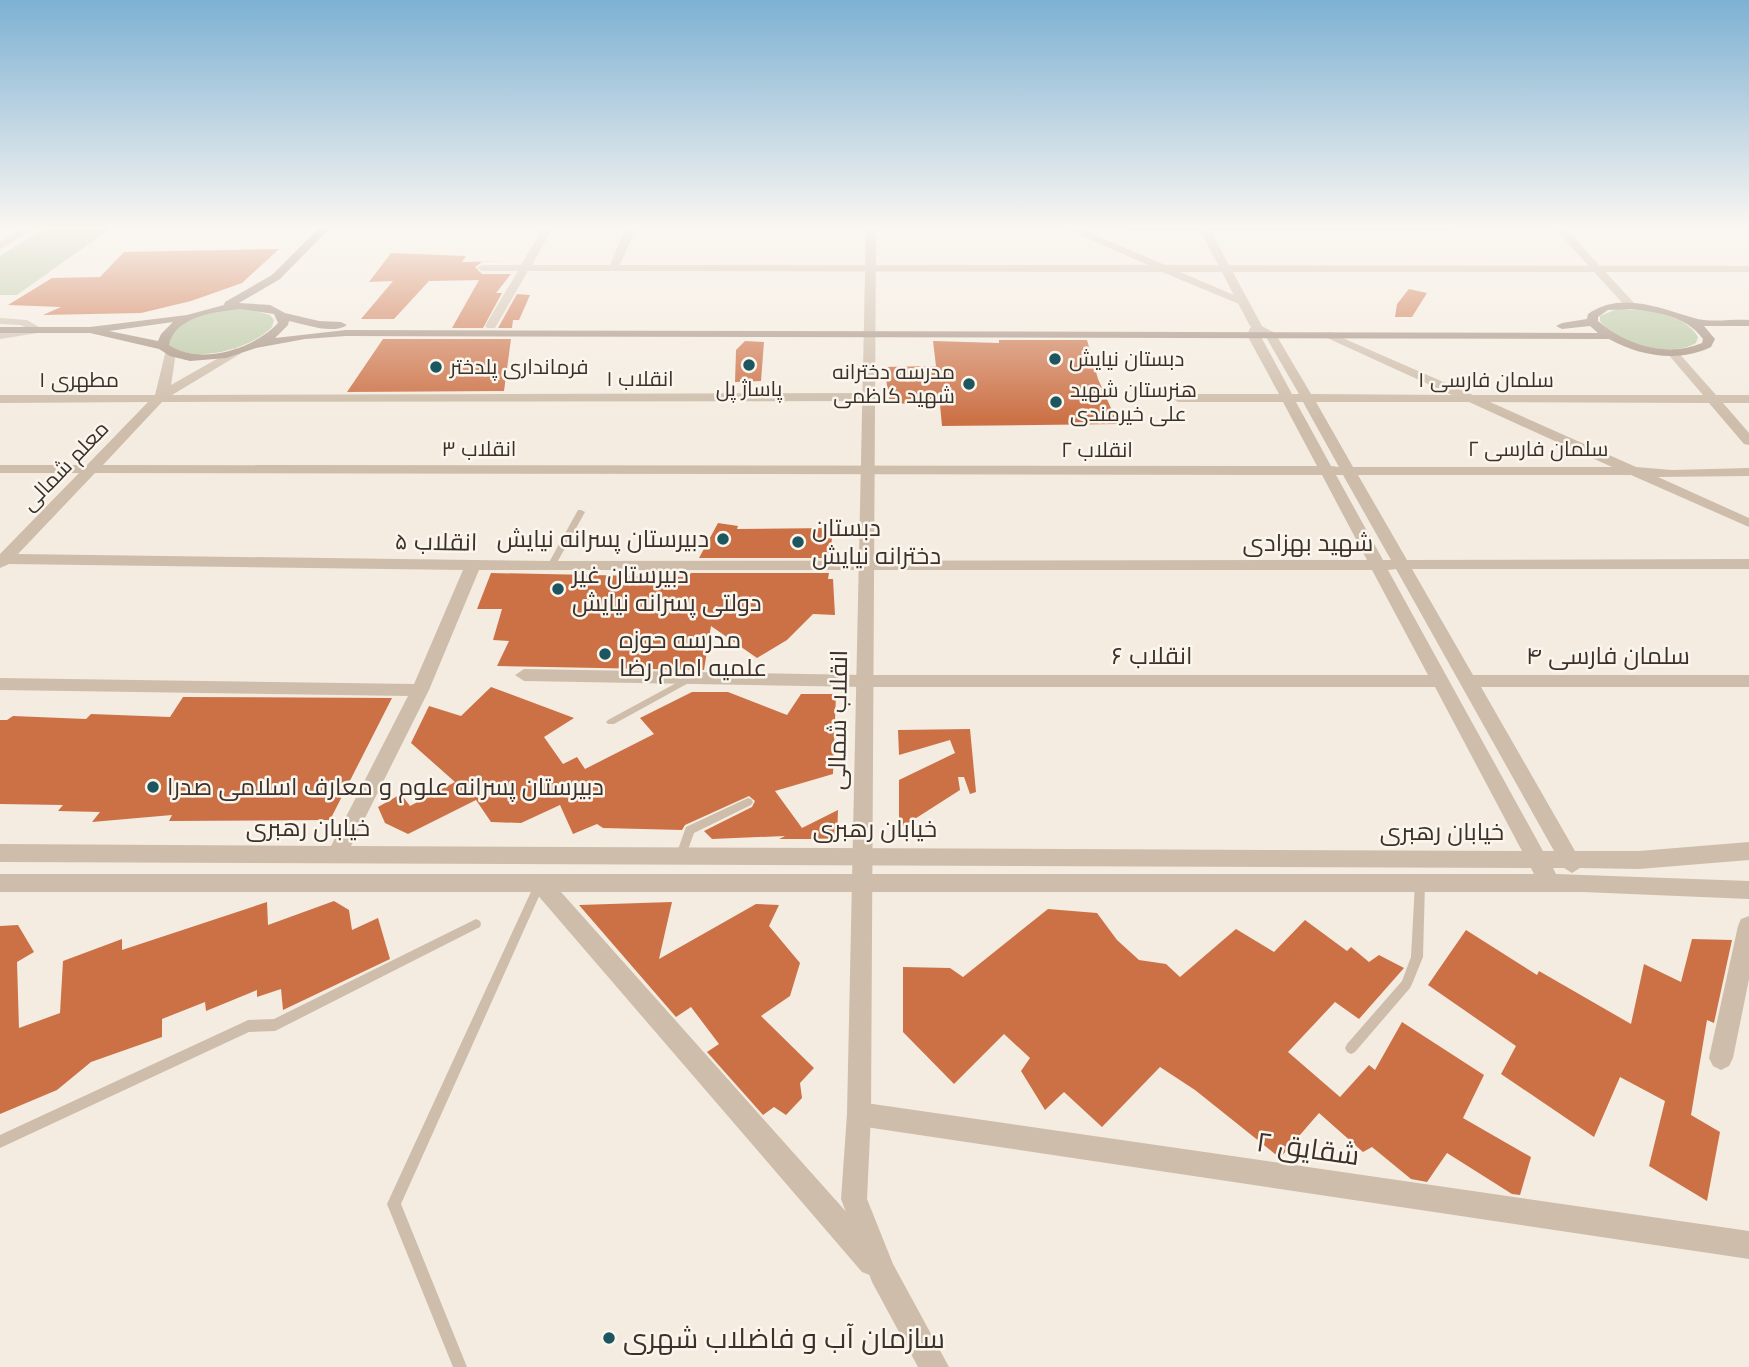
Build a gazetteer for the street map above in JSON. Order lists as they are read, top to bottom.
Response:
{
  "streets": {
    "street": [
      "انقلاب ۱",
      "مطهری ۱",
      "سلمان فارسی ۱",
      "انقلاب ۳",
      "سلمان فارسی ۲",
      "انقلاب ۲",
      "معلم شمالی",
      "انقلاب ۵",
      "شهید بهزادی",
      "انقلاب ۶",
      "سلمان فارسی ۴",
      "انقلاب شمالی",
      "خیابان رهبری",
      "شقایق ۲"
    ]
  },
  "crossings": [
    ["انقلاب ۱", "مطهری ۱"],
    ["انقلاب ۱", "معلم شمالی"],
    ["انقلاب ۱", "انقلاب شمالی"],
    ["مطهری ۱", "معلم شمالی"],
    ["انقلاب ۳", "انقلاب ۲"],
    ["انقلاب ۳", "معلم شمالی"],
    ["انقلاب ۳", "انقلاب شمالی"],
    ["سلمان فارسی ۲", "انقلاب ۲"],
    ["انقلاب ۲", "انقلاب شمالی"],
    ["معلم شمالی", "انقلاب ۵"],
    ["انقلاب ۵", "شهید بهزادی"],
    ["انقلاب ۵", "انقلاب شمالی"],
    ["شهید بهزادی", "انقلاب شمالی"],
    ["انقلاب ۶", "انقلاب شمالی"],
    ["انقلاب شمالی", "خیابان رهبری"],
    ["انقلاب شمالی", "شقایق ۲"]
  ],
  "places": [
    "دبستان نیایش",
    "پاساژ پل",
    "فرمانداری پلدختر",
    "مدرسه دخترانه شهید کاظمی",
    "هنرستان شهید علی خیرمندی",
    "دبیرستان پسرانه نیایش",
    "دبستان دخترانه نیایش",
    "دبیرستان غیر دولتی پسرانه نیایش",
    "مدرسه حوزه علمیه امام رضا",
    "دبیرستان پسرانه علوم و معارف اسلامی صدرا",
    "سازمان آب و فاضلاب شهری"
  ]
}
